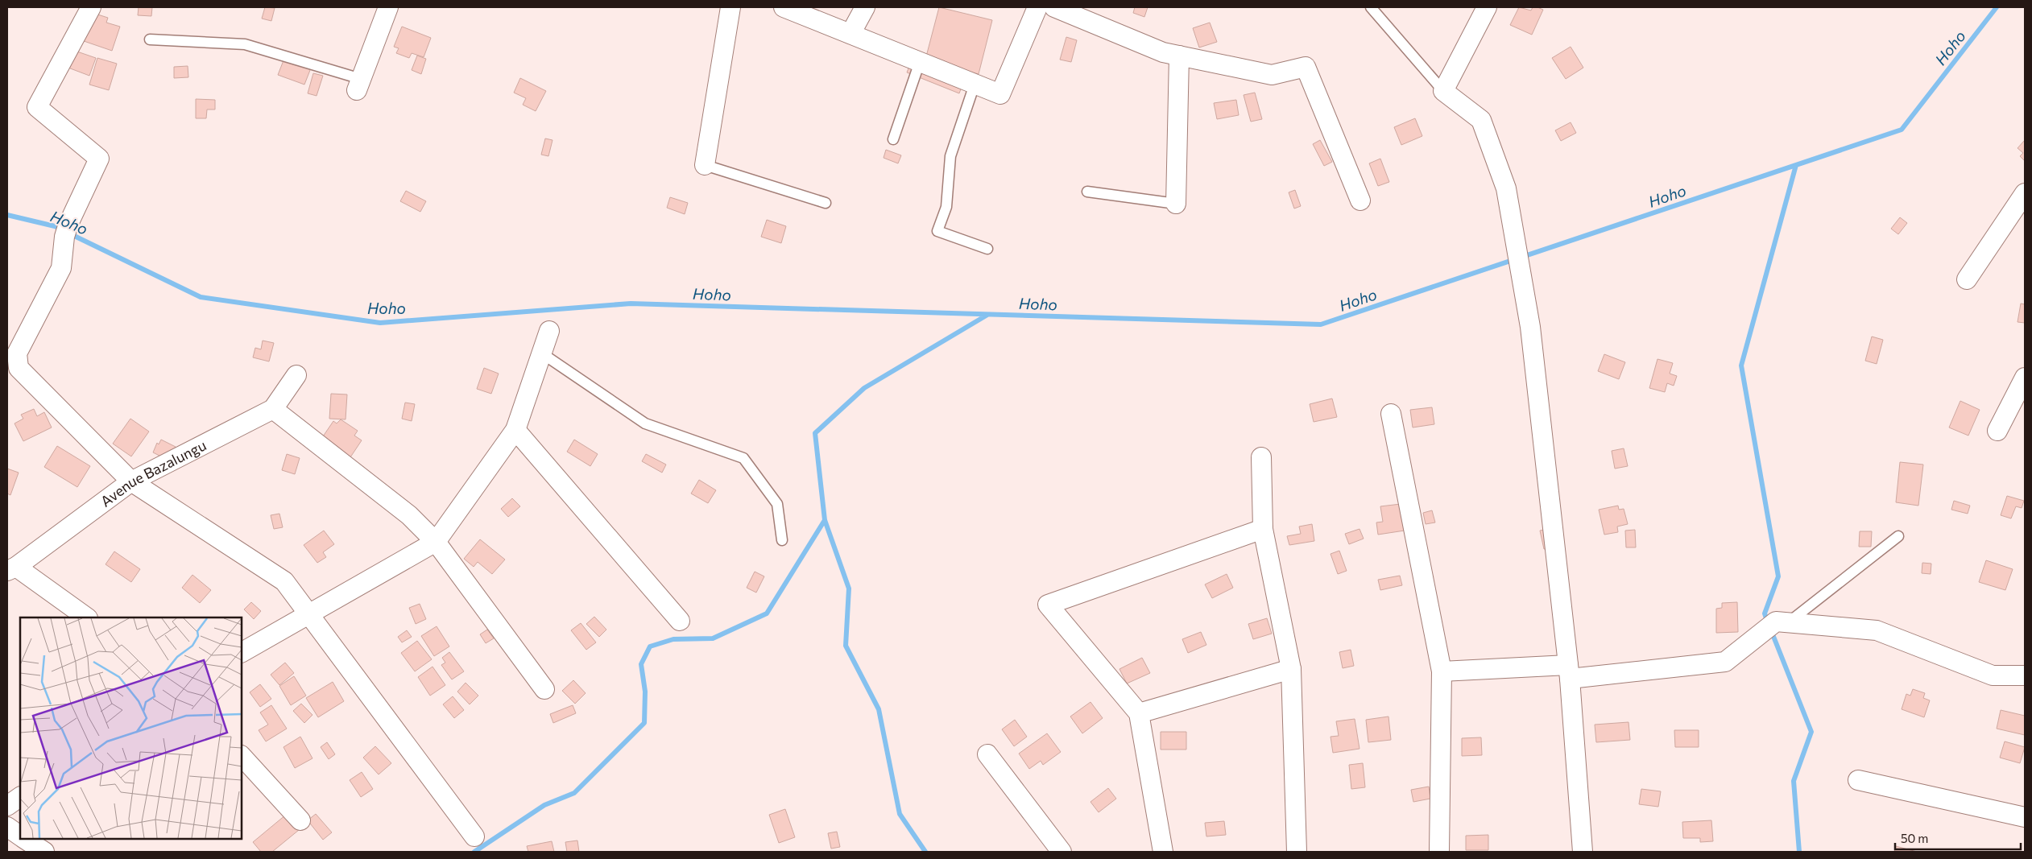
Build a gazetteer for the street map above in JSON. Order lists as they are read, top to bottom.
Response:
{
  "streets": {
    "street": ["Avenue Bazalungu"]
  },
  "water": ["Hoho"],
  "scale_bar": "50 m"
}
